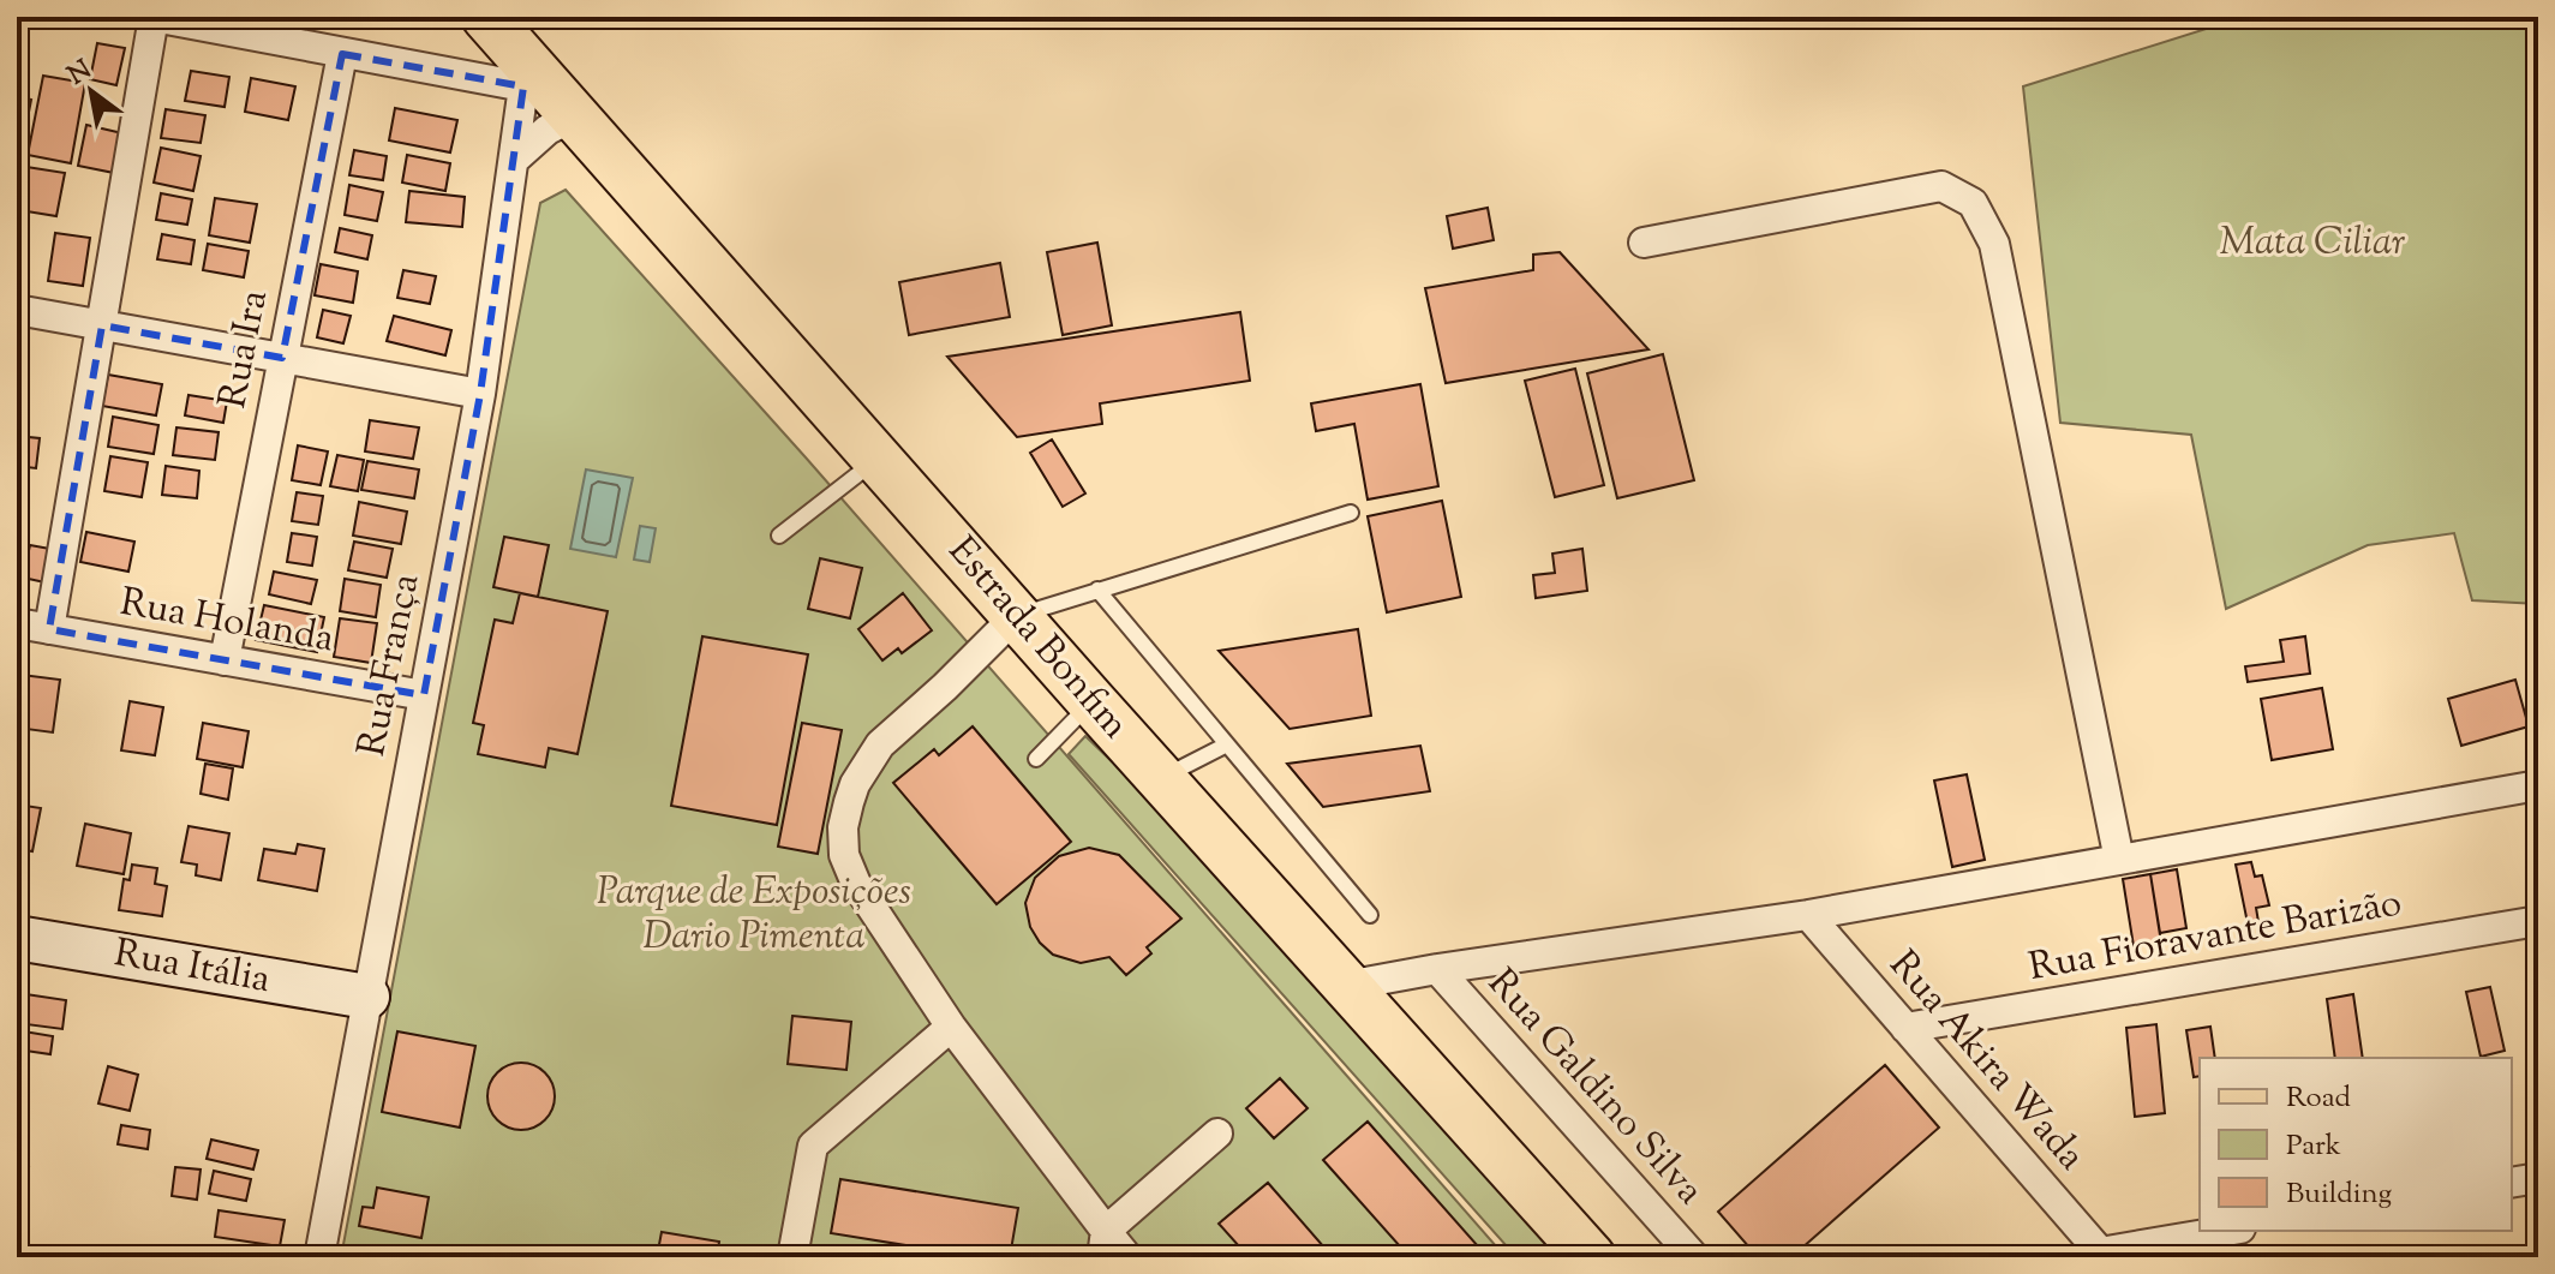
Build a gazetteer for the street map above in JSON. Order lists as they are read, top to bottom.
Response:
{
  "streets": {
    "main road": ["Estrada Bonfim"],
    "street": [
      "Rua Ira",
      "Rua Holanda",
      "Rua França",
      "Rua Fioravante Barizão",
      "Rua Itália",
      "Rua Akira Wada",
      "Rua Galdino Silva"
    ]
  },
  "crossings": [
    ["Rua Ira", "Rua Holanda"],
    ["Rua Holanda", "Rua França"],
    ["Estrada Bonfim", "Rua França"],
    ["Rua França", "Rua Itália"],
    ["Rua Fioravante Barizão", "Rua Akira Wada"]
  ],
  "parks": ["Mata Ciliar", "Parque de Exposições Dario Pimenta"],
  "legend": ["Road", "Park", "Building"],
  "north": "top left"
}
